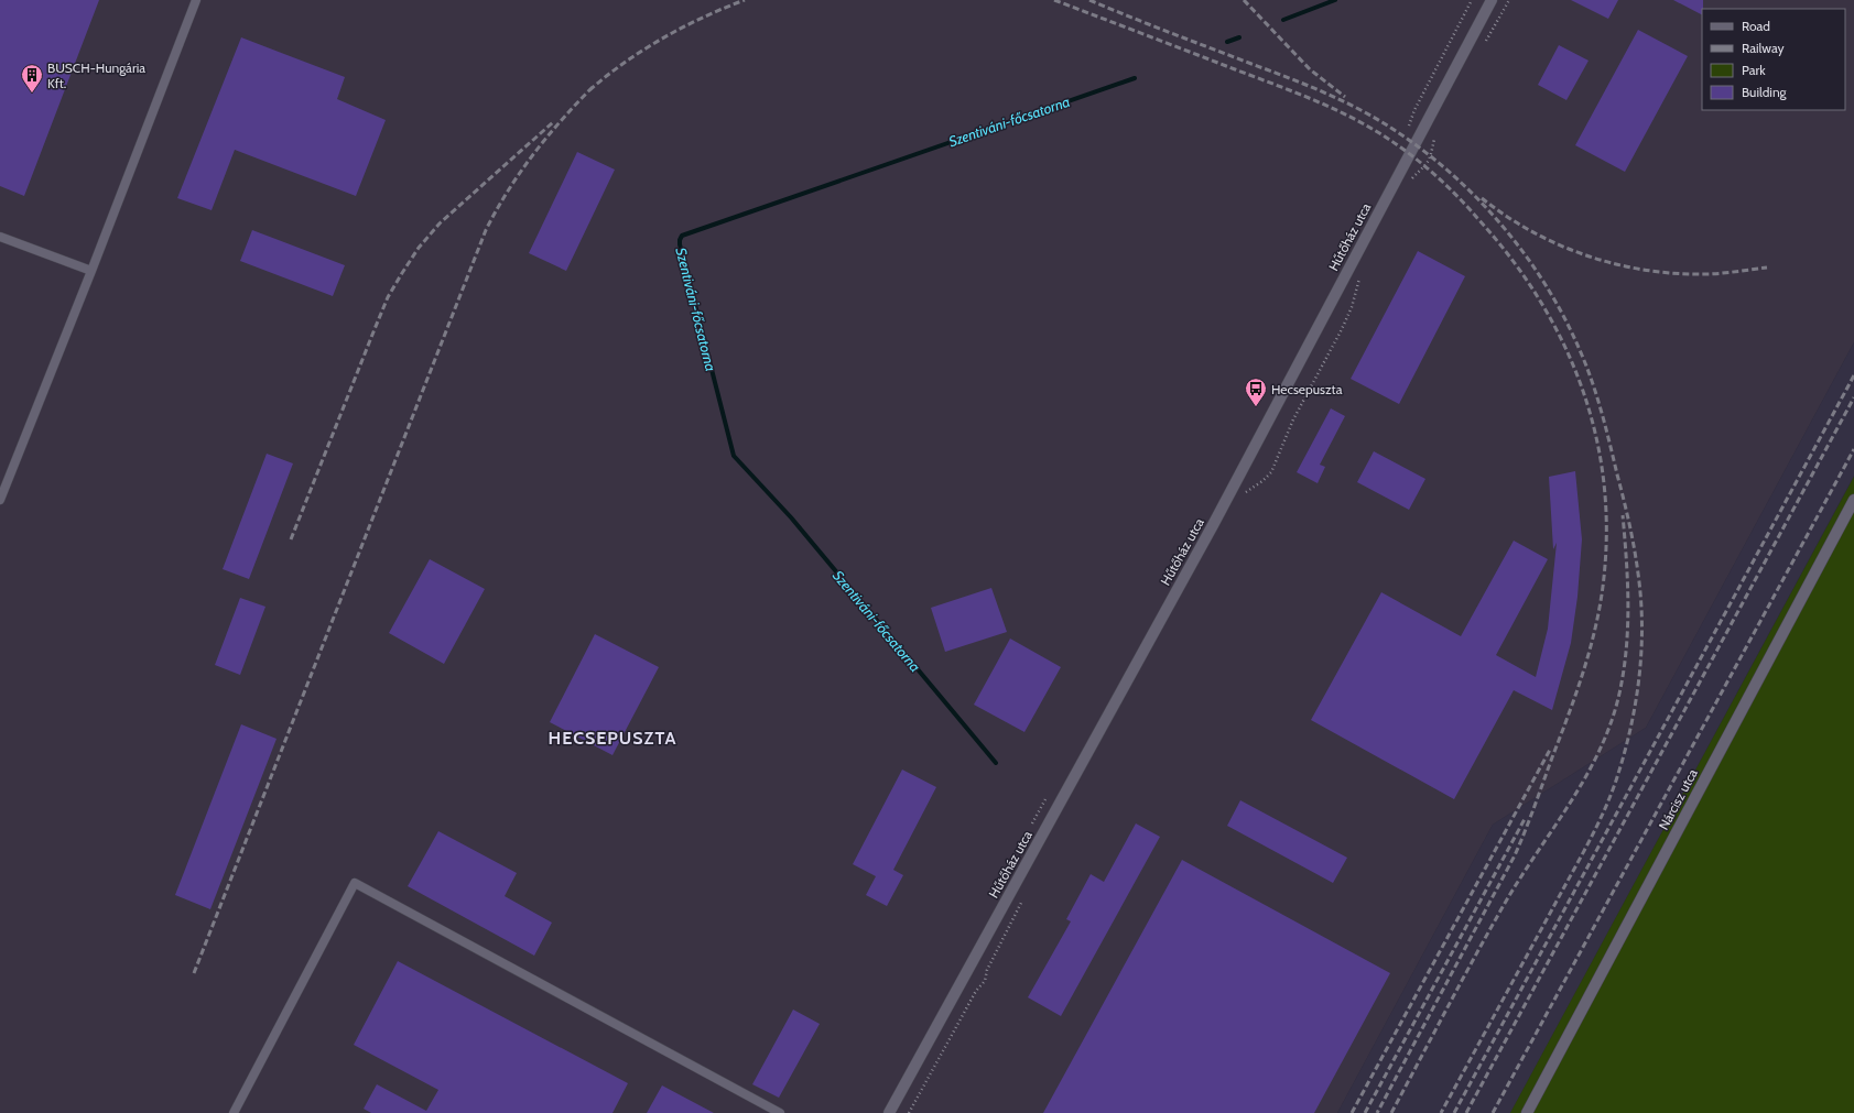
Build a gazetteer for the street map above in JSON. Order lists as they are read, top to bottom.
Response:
{
  "streets": {
    "street": ["Hűtőház utca", "Nárcisz utca"]
  },
  "districts": ["HECSEPUSZTA"],
  "water": ["Szentiváni-főcsatorna"],
  "places": {
    "building": ["BUSCH-Hungária Kft."],
    "bus stop": ["Hecsepuszta"]
  },
  "legend": [
    "Road",
    "Railway",
    "Park",
    "Building"
  ]
}
